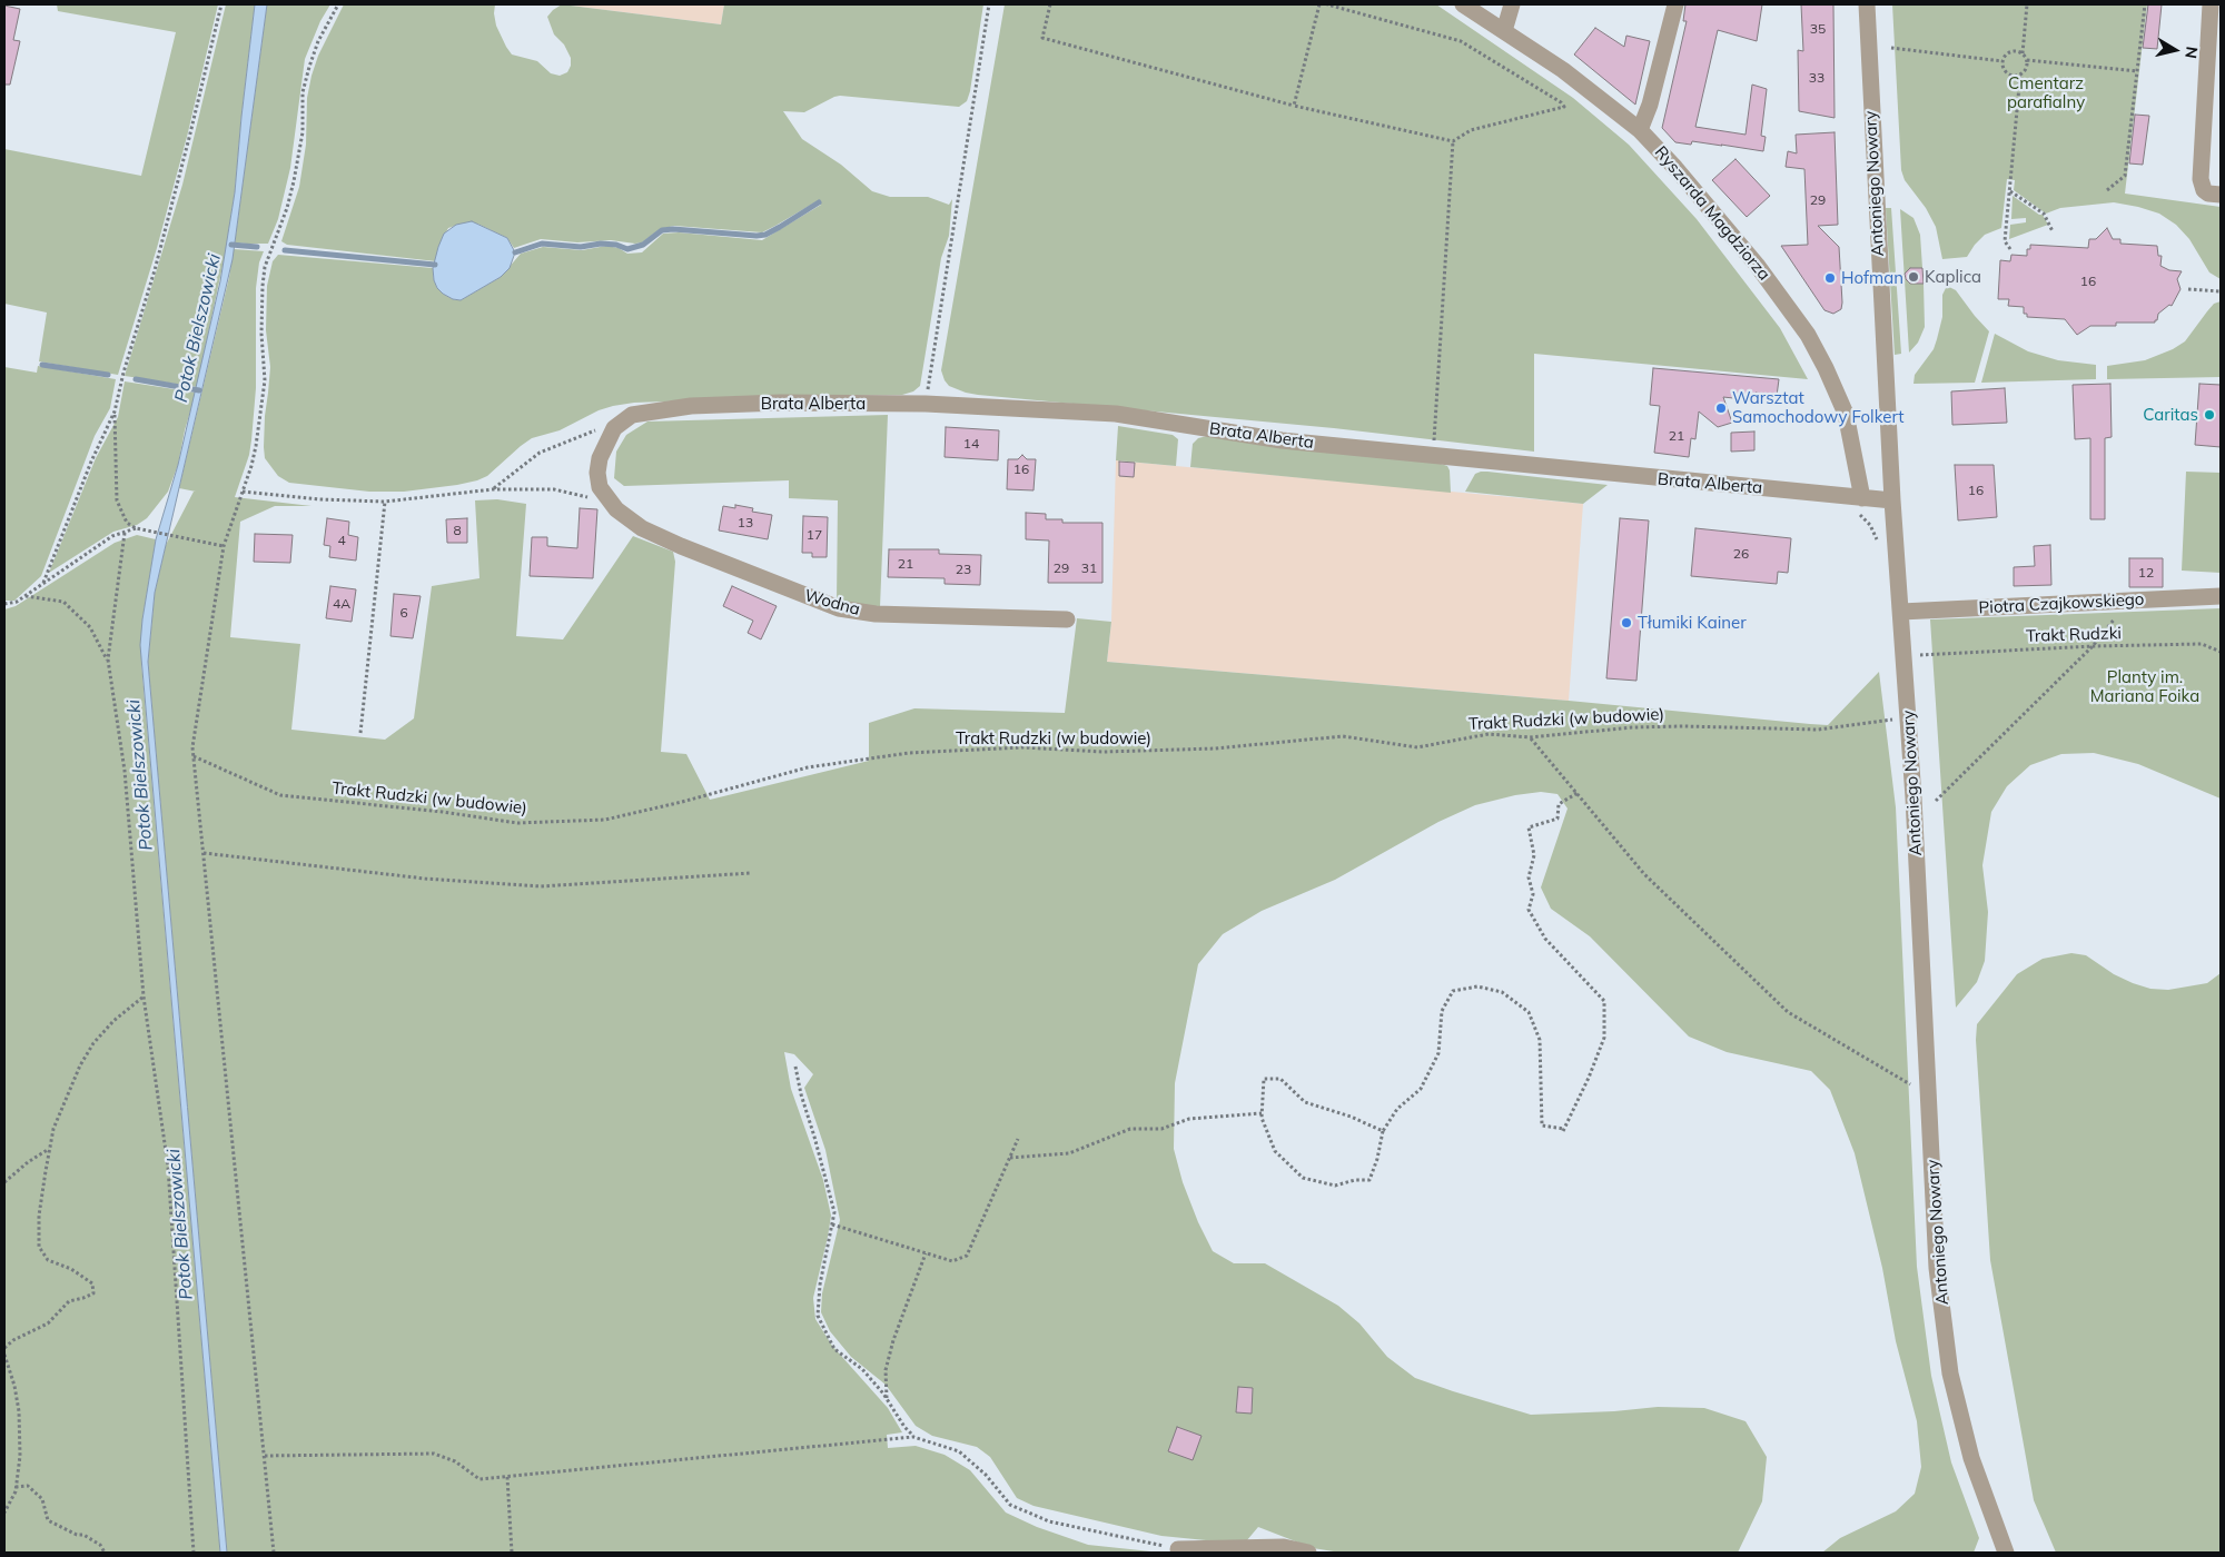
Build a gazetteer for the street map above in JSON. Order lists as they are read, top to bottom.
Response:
{
  "streets": {
    "street": [
      "Antoniego Nowary",
      "Ryszarda Magdziorza",
      "Brata Alberta",
      "Wodna",
      "Piotra Czajkowskiego"
    ],
    "path": ["Trakt Rudzki", "Trakt Rudzki (w budowie)"]
  },
  "crossings": [
    ["Antoniego Nowary", "Brata Alberta"],
    ["Antoniego Nowary", "Piotra Czajkowskiego"],
    ["Ryszarda Magdziorza", "Brata Alberta"],
    ["Brata Alberta", "Wodna"]
  ],
  "water": ["Potok Bielszowicki"],
  "parks": ["Cmentarz parafialny", "Planty im. Mariana Foika"],
  "places": [
    "Kaplica",
    "Hofman",
    "Warsztat Samochodowy Folkert",
    "Caritas",
    "Tłumiki Kainer"
  ],
  "house_numbers": [
    "35",
    "33",
    "29",
    "16",
    "21",
    "14",
    "16",
    "16",
    "13",
    "8",
    "17",
    "4",
    "26",
    "21",
    "29",
    "31",
    "23",
    "12",
    "4A",
    "6"
  ],
  "north": "right"
}
